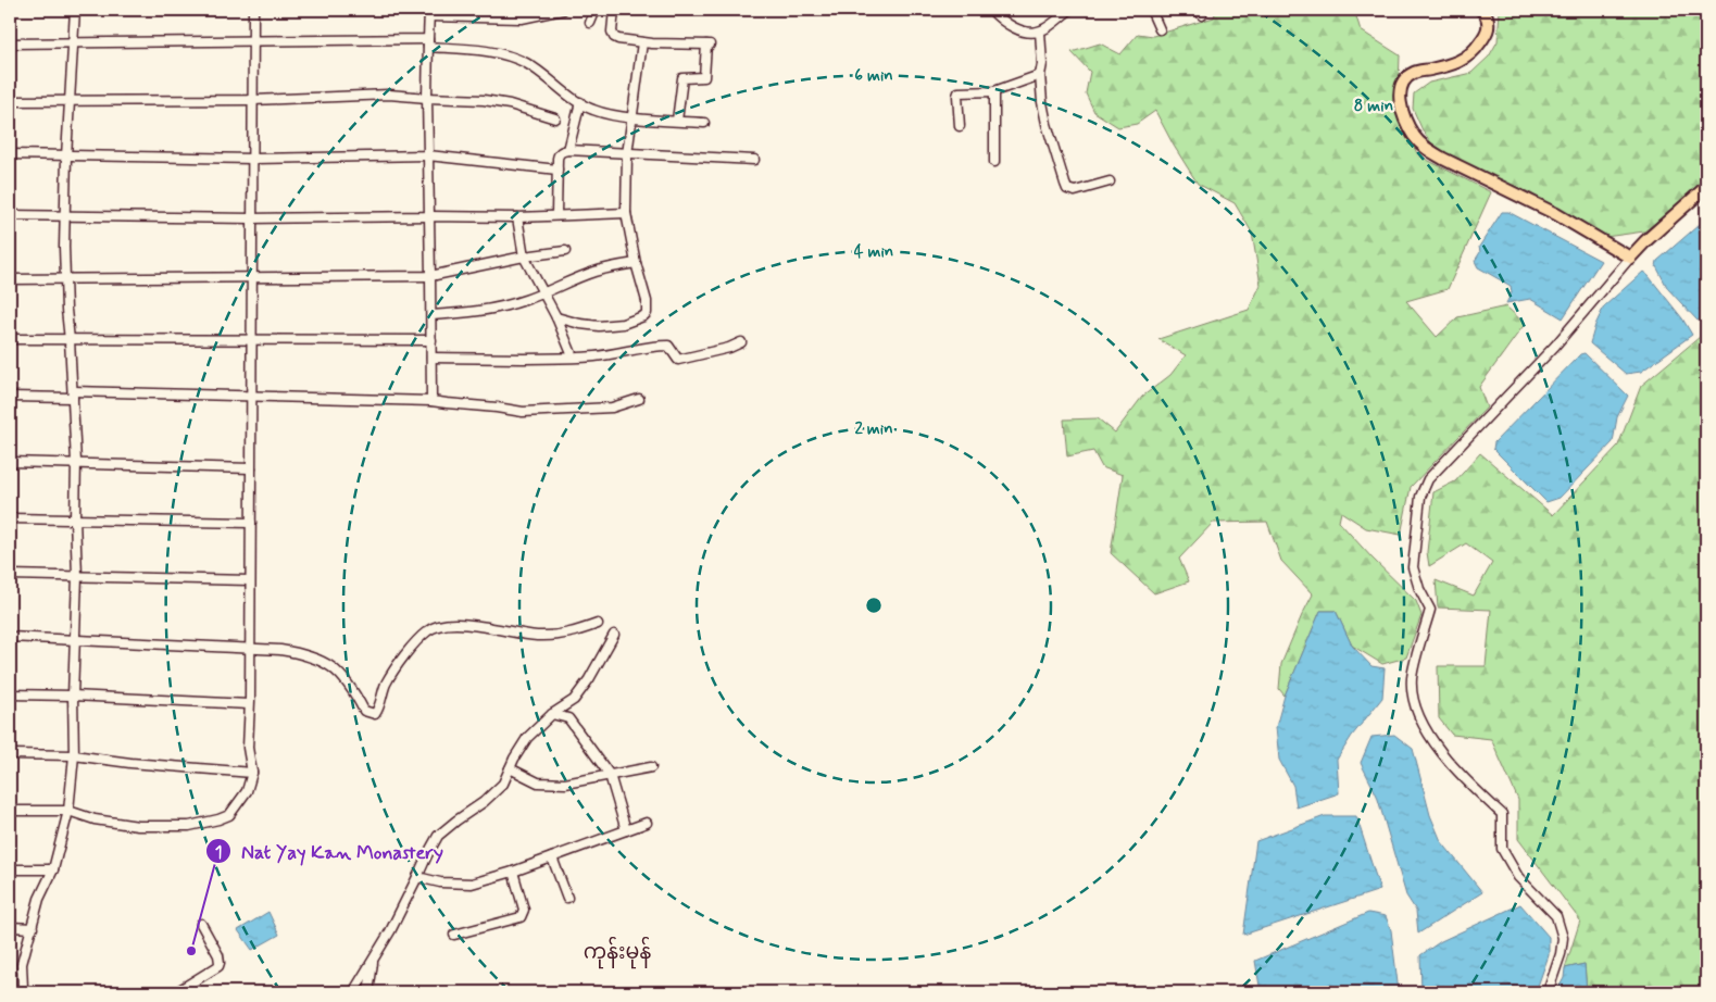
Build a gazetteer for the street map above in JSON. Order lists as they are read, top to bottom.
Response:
{
  "districts": ["ကုန်းမုန်"],
  "places": ["Nat Yay Kan Monastery"],
  "rings": [
    "6 min",
    "8 min",
    "4 min",
    "2 min"
  ]
}
